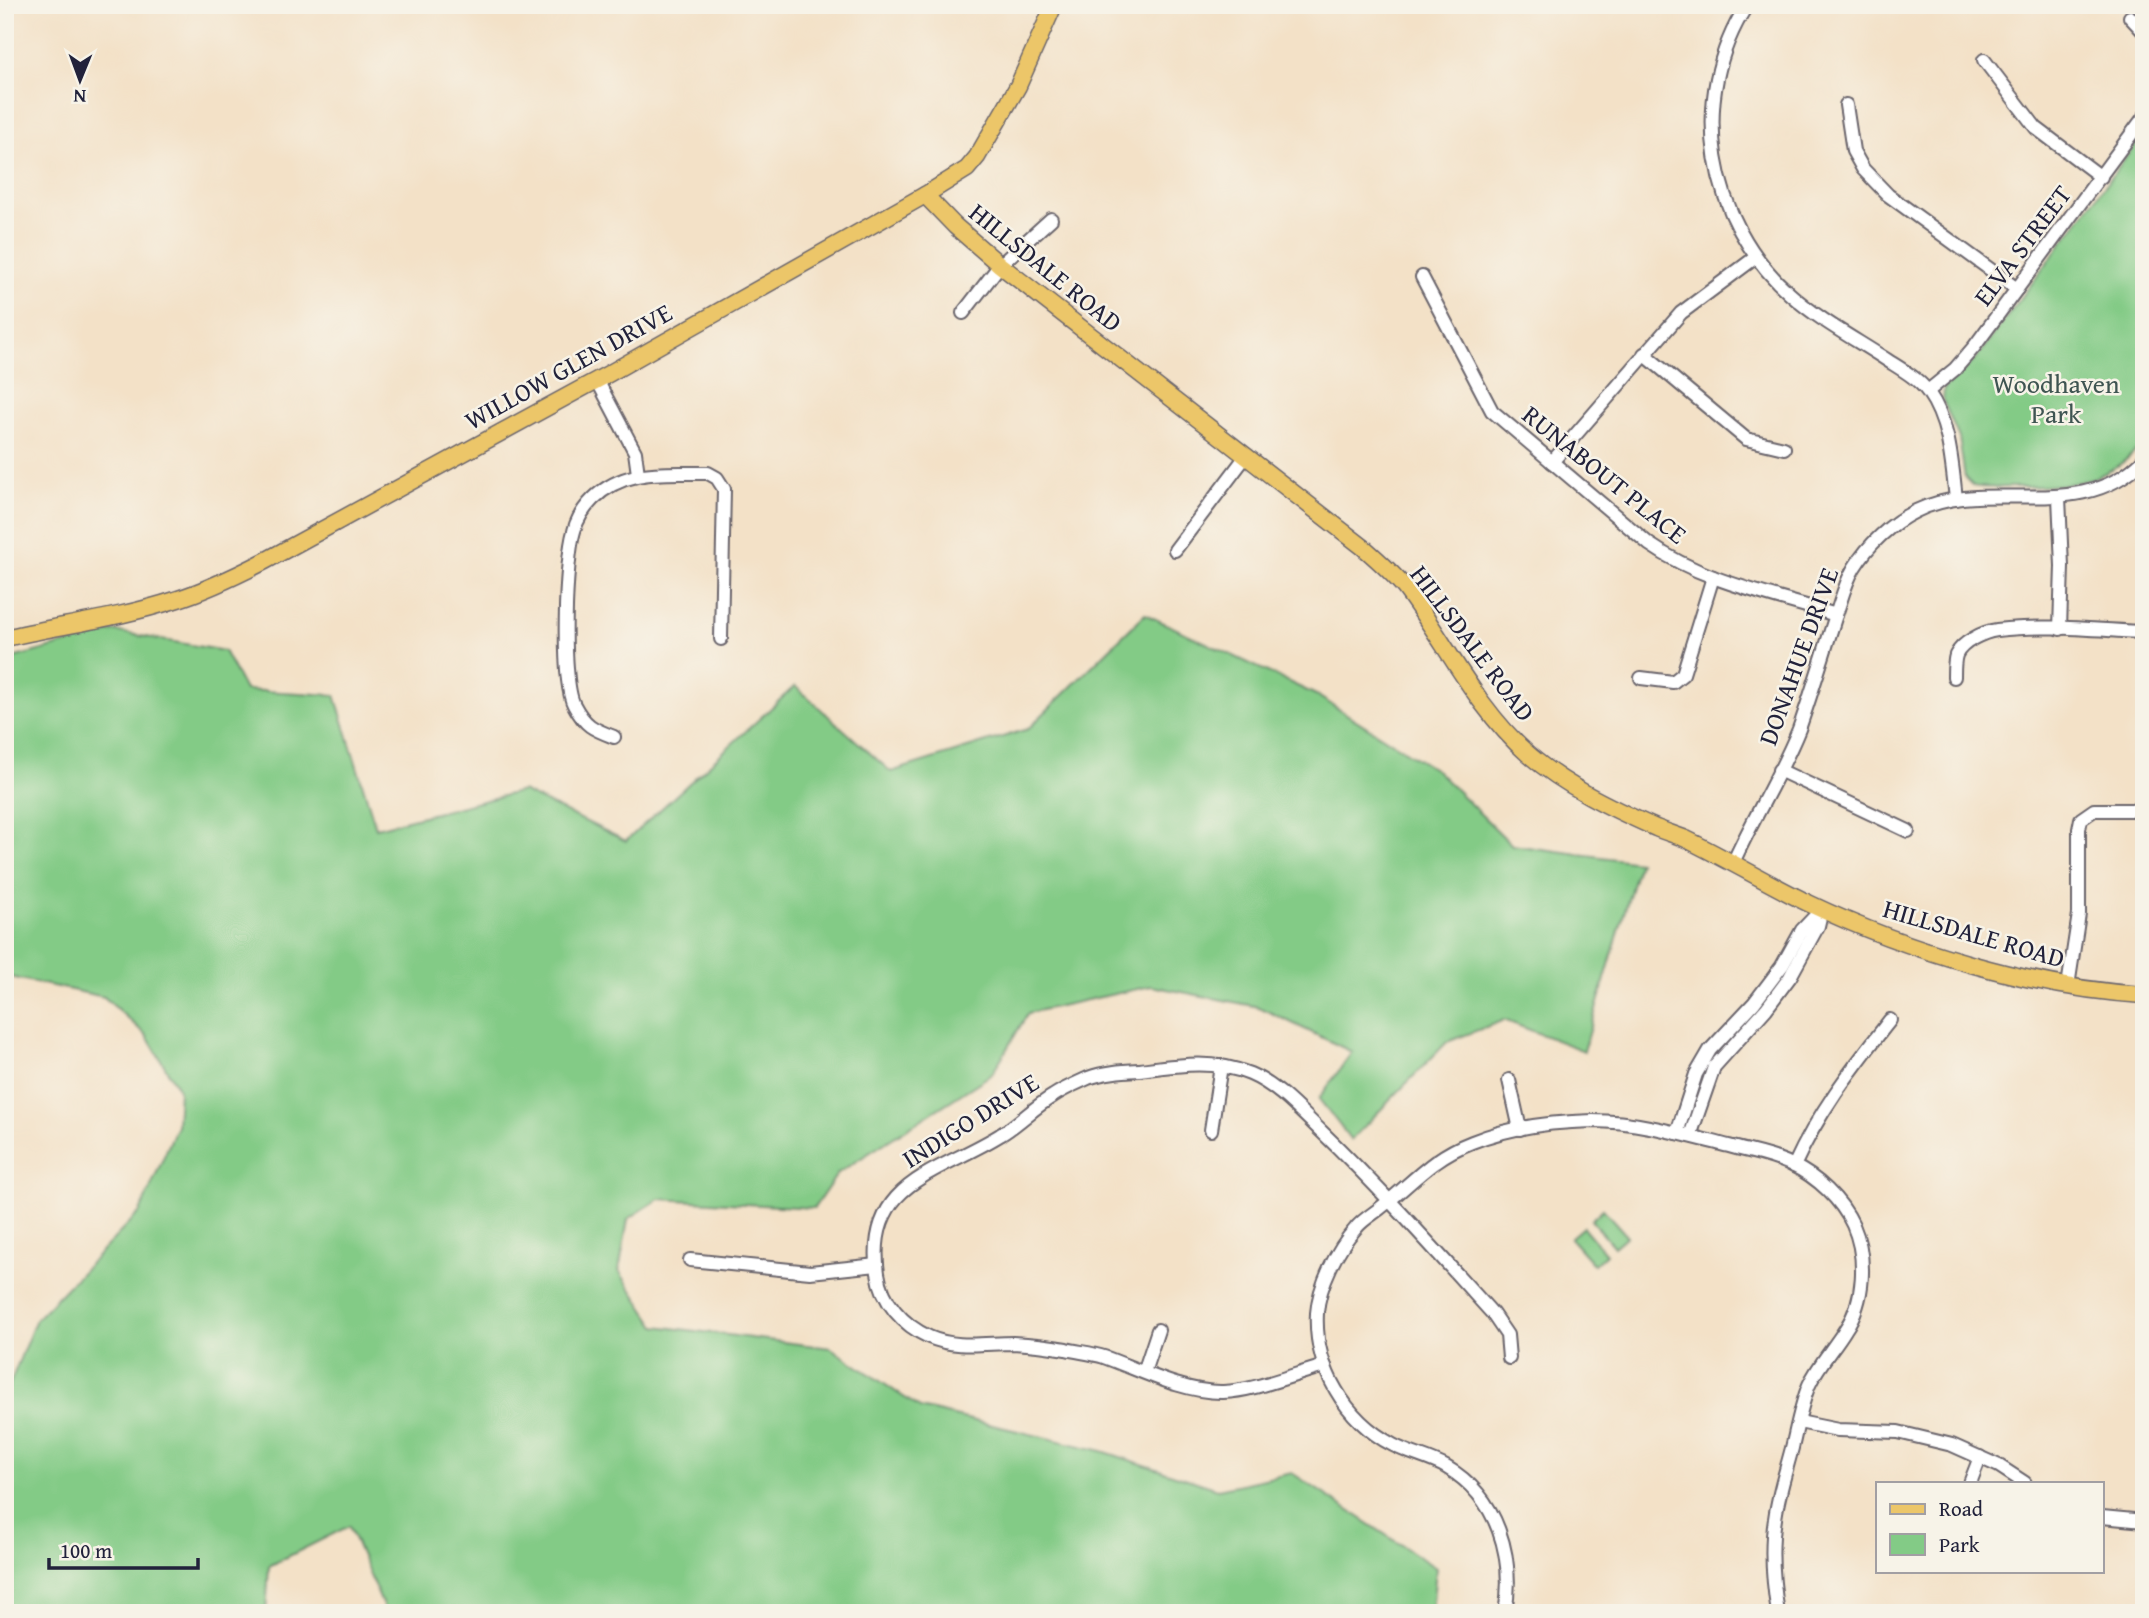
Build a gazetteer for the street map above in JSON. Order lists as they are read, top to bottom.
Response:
{
  "streets": {
    "main road": ["HILLSDALE ROAD", "WILLOW GLEN DRIVE"],
    "street": [
      "ELVA STREET",
      "RUNABOUT PLACE",
      "DONAHUE DRIVE",
      "INDIGO DRIVE"
    ]
  },
  "crossings": [
    ["HILLSDALE ROAD", "WILLOW GLEN DRIVE"],
    ["HILLSDALE ROAD", "DONAHUE DRIVE"],
    ["RUNABOUT PLACE", "DONAHUE DRIVE"]
  ],
  "parks": ["Woodhaven Park"],
  "legend": ["Road", "Park"],
  "scale_bar": "100 m",
  "north": "bottom"
}
